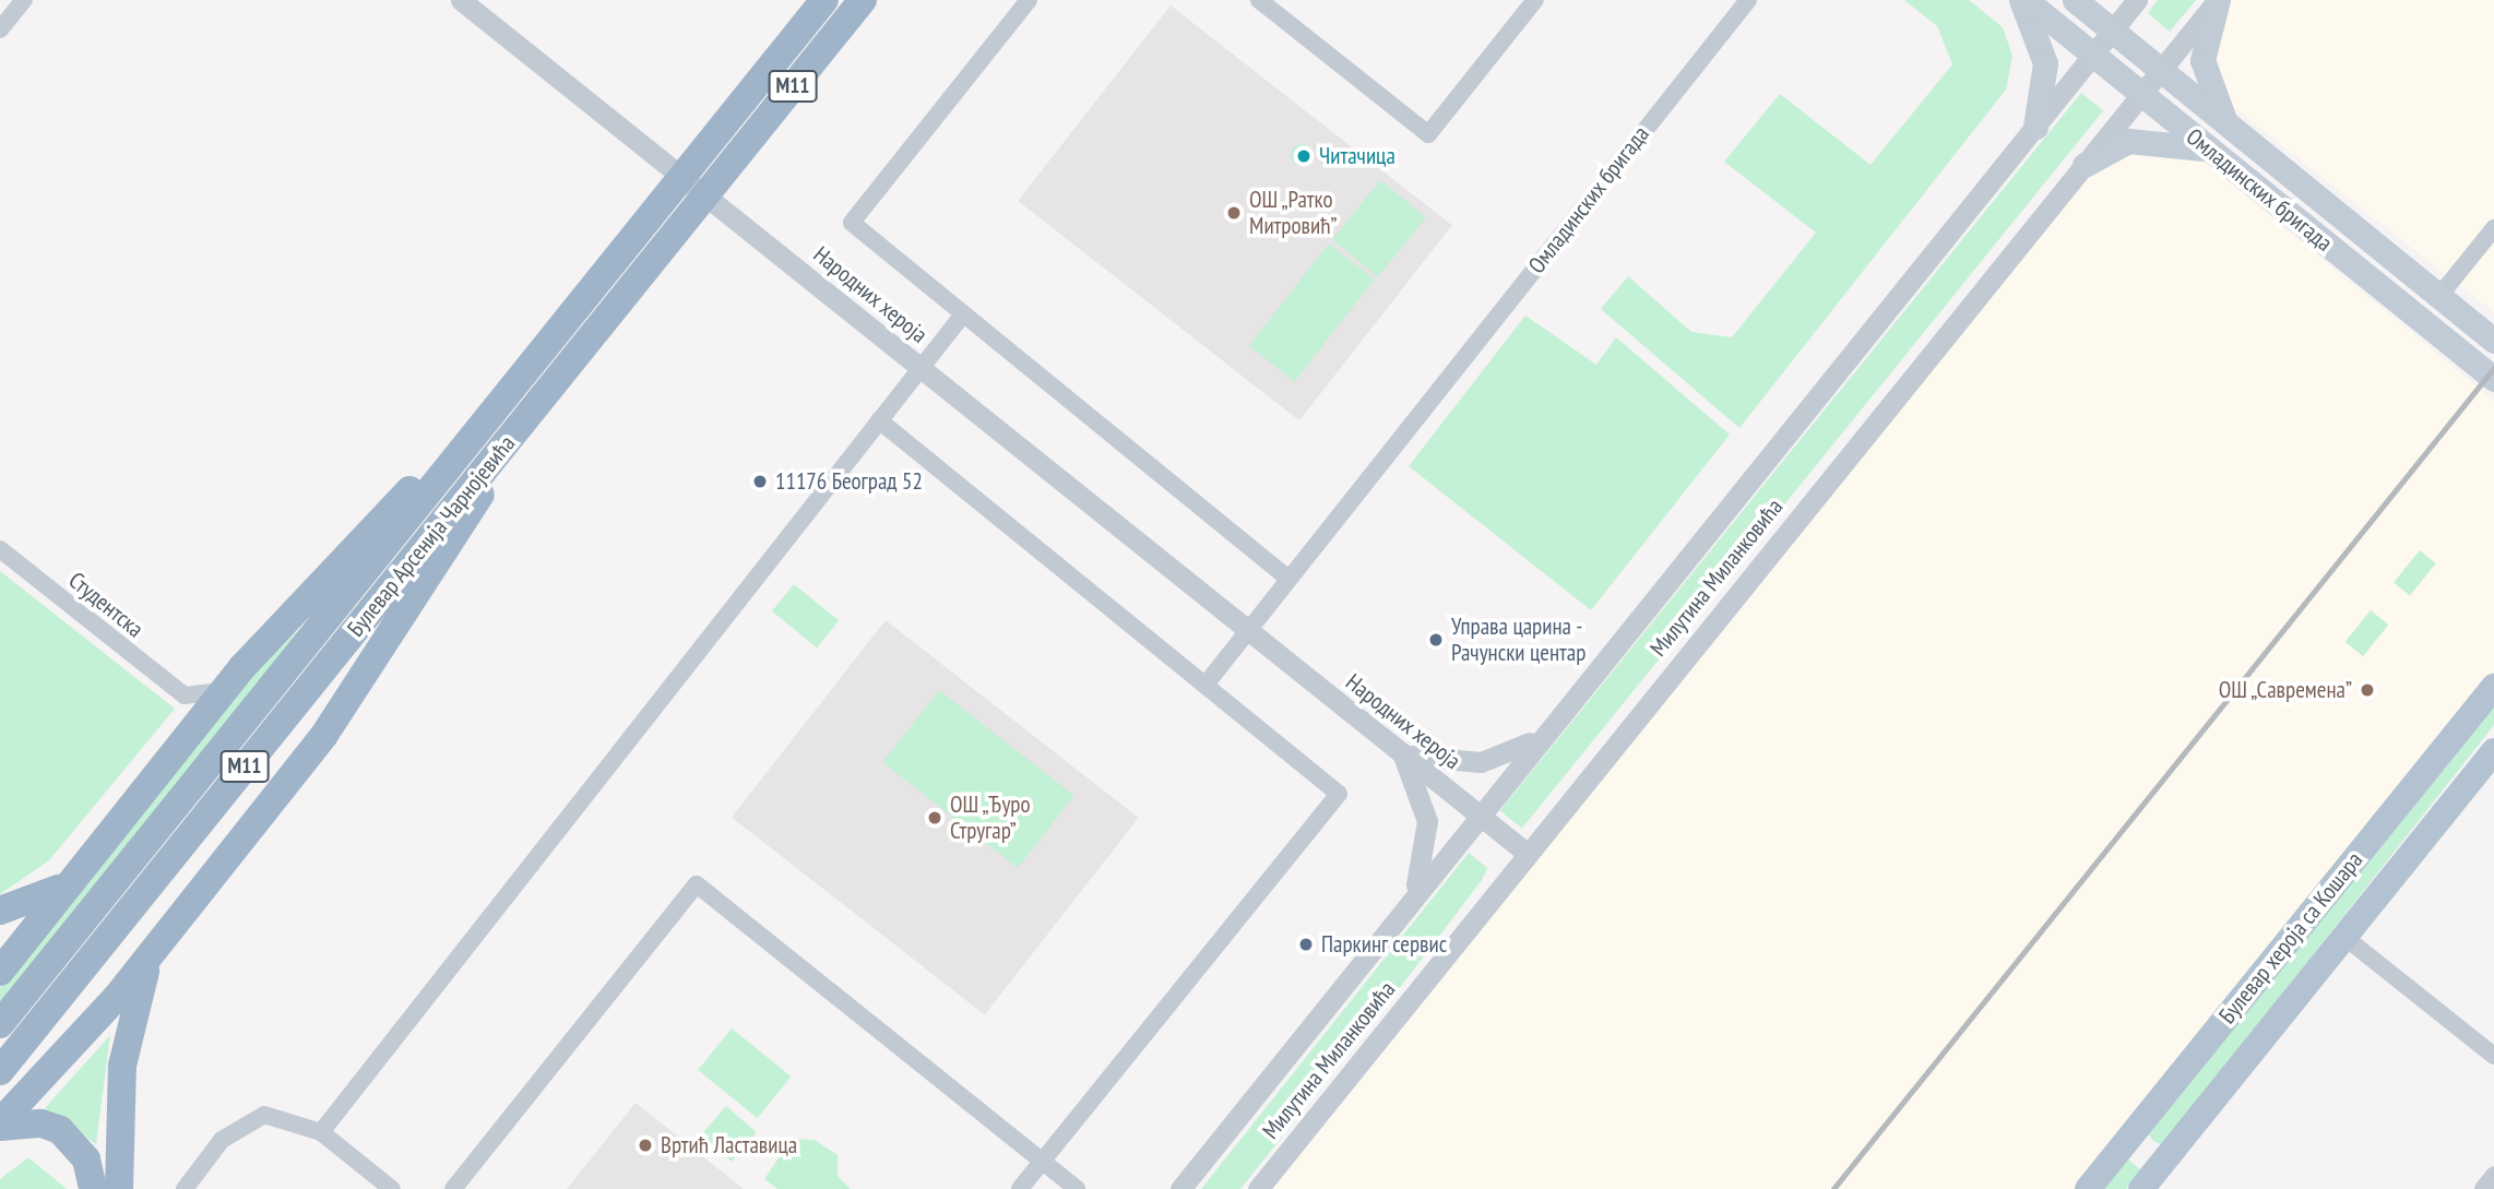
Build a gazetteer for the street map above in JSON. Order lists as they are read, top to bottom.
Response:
{
  "streets": {
    "highway": ["M11", "Булевар Арсенија Чарнојевића"],
    "main road": ["Омладинских бригада", "Булевар хероја са Кошара"],
    "street": ["Народних хероја", "Милутина Миланковића", "Студентска"]
  },
  "crossings": [
    ["Омладинских бригада", "Народних хероја"],
    ["Омладинских бригада", "Милутина Миланковића"],
    ["Народних хероја", "Милутина Миланковића"]
  ],
  "places": [
    "Читачица",
    "ОШ „Ратко Митровић”",
    "11176 Београд 52",
    "Управа царина - Рачунски центар",
    "ОШ „Савремена”",
    "ОШ „Ђуро Стругар”",
    "Паркинг сервис",
    "Вртић Ластавица"
  ]
}
